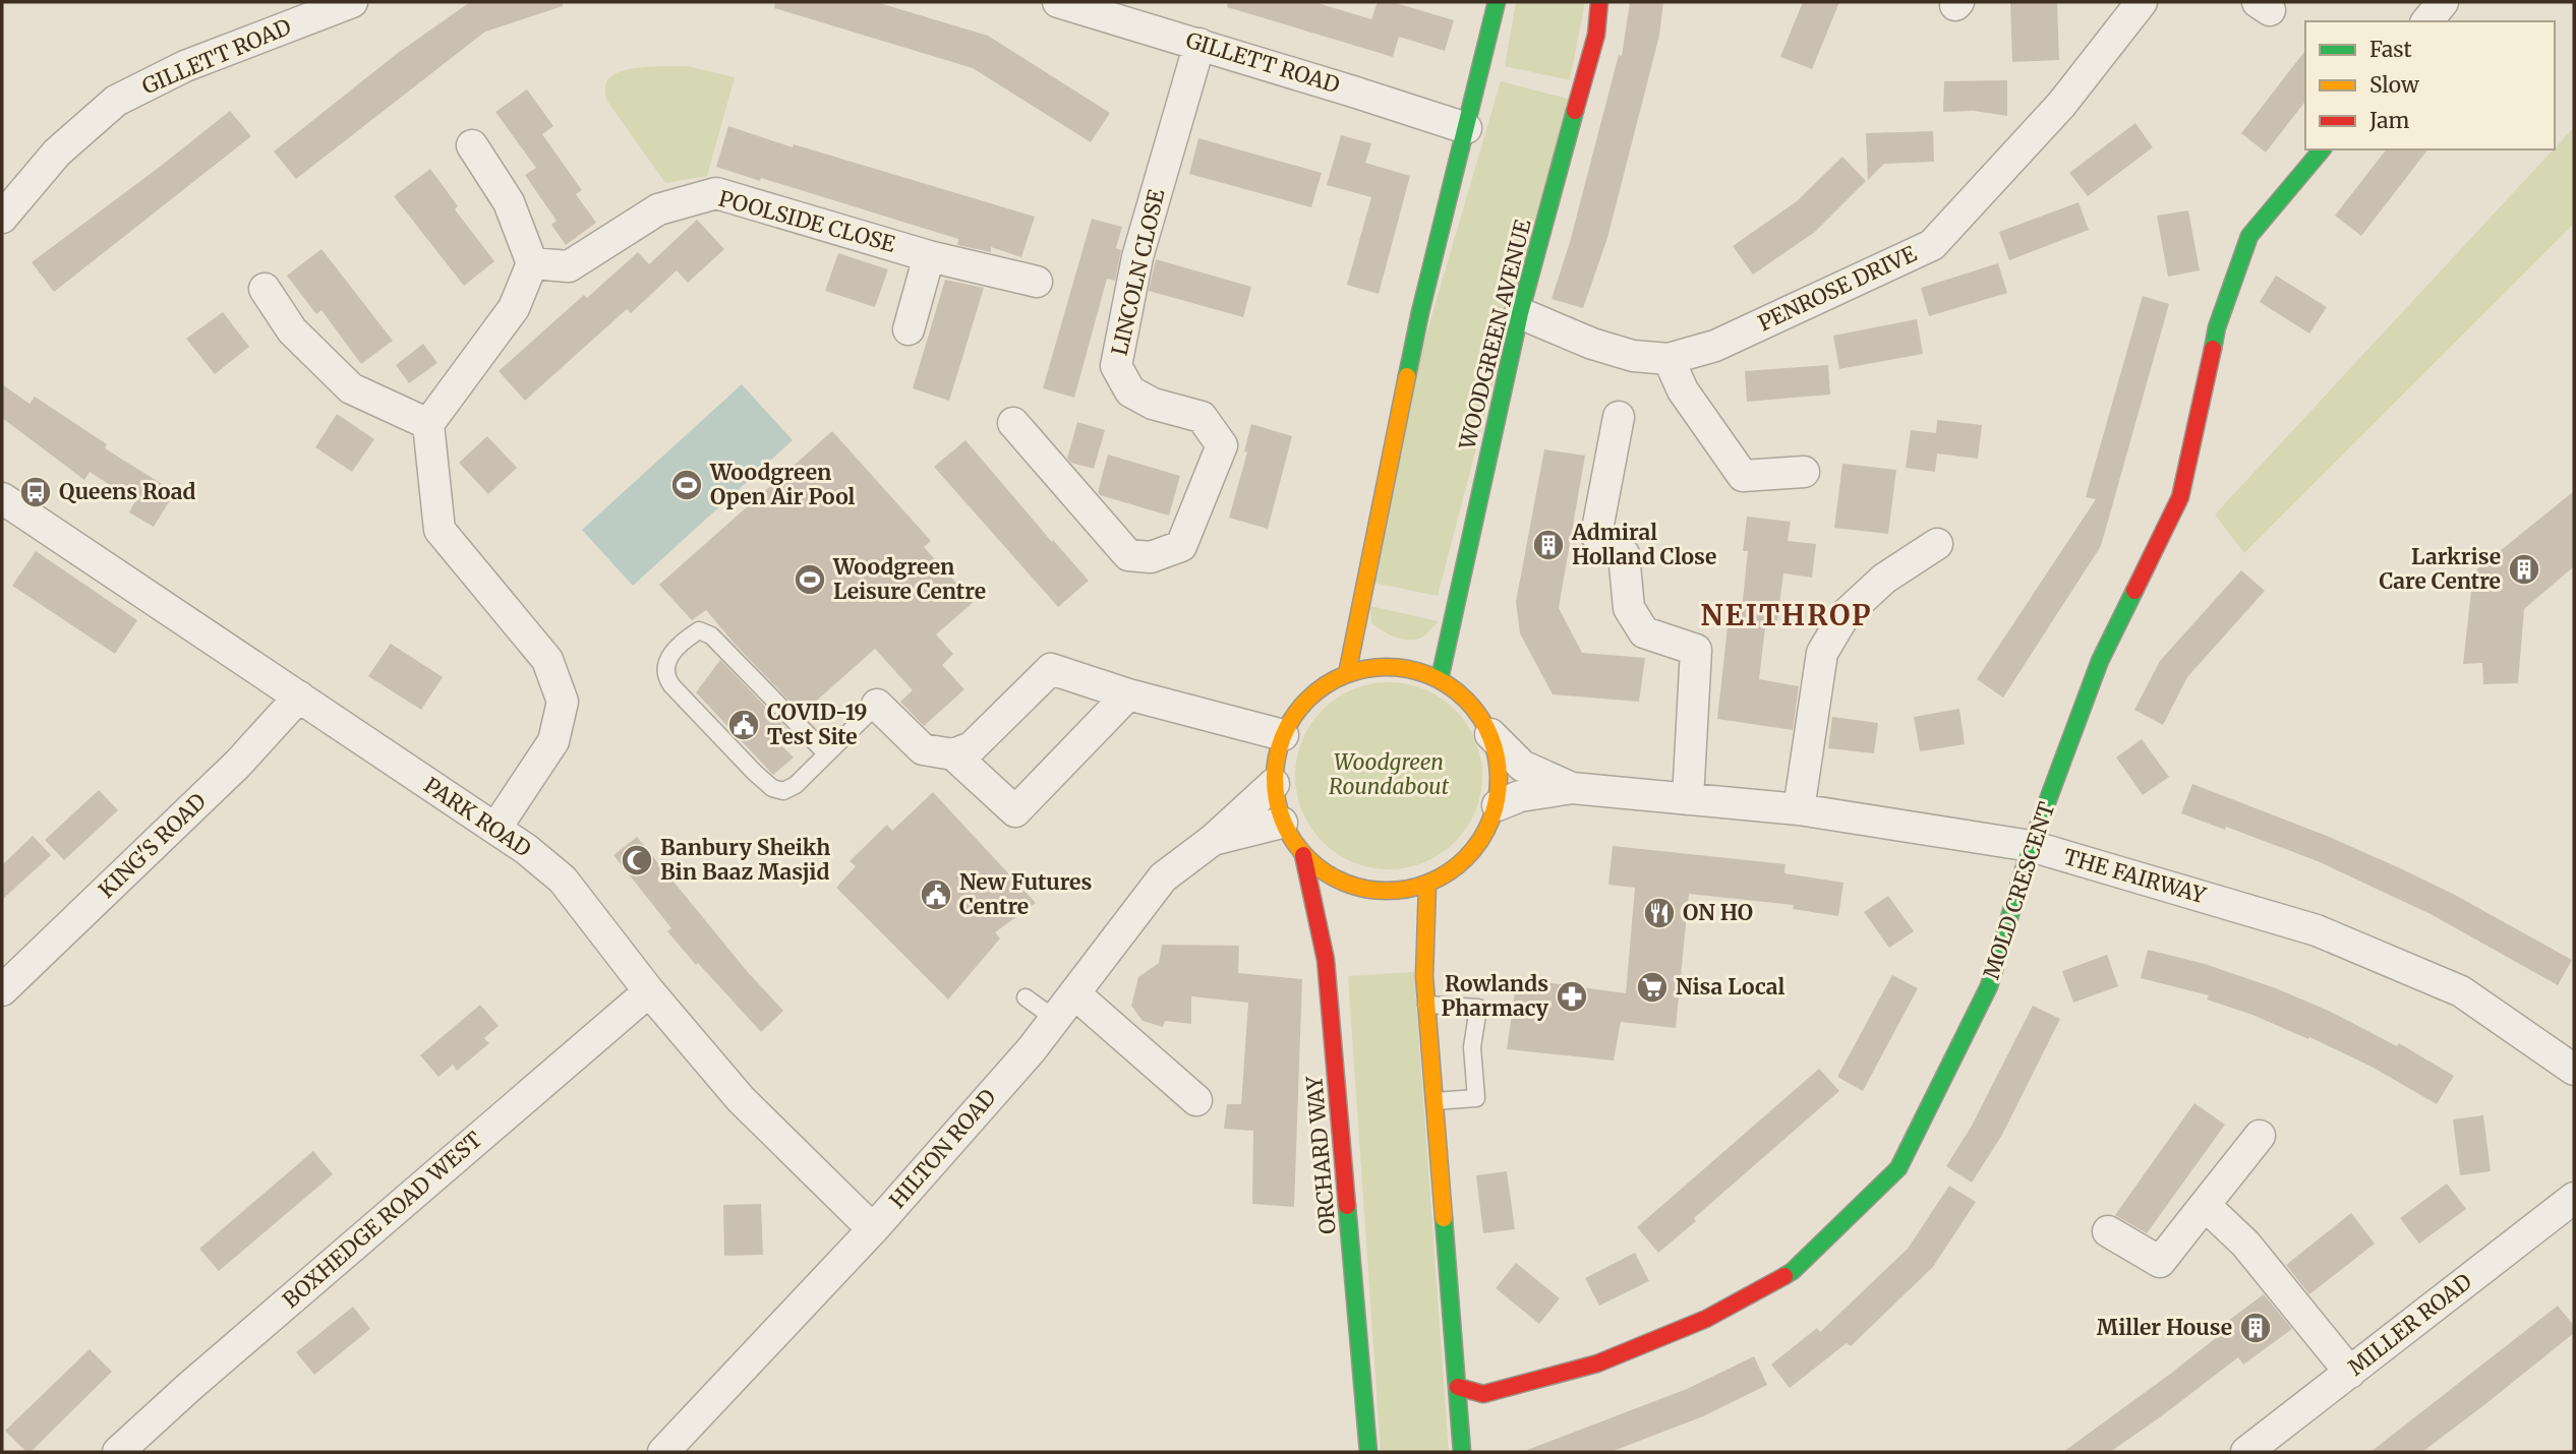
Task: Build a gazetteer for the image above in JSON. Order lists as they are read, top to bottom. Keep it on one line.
{"streets":{"street":["GILLETT ROAD","POOLSIDE CLOSE","LINCOLN CLOSE","PENROSE DRIVE","WOODGREEN AVENUE","PARK ROAD","KING'S ROAD","THE FAIRWAY","MOLD CRESCENT","HILTON ROAD","ORCHARD WAY","BOXHEDGE ROAD WEST","MILLER ROAD"]},"crossings":[["GILLETT ROAD","LINCOLN CLOSE"],["PENROSE DRIVE","WOODGREEN AVENUE"],["WOODGREEN AVENUE","THE FAIRWAY"],["WOODGREEN AVENUE","HILTON ROAD"],["WOODGREEN AVENUE","ORCHARD WAY"],["PARK ROAD","KING'S ROAD"],["PARK ROAD","HILTON ROAD"],["PARK ROAD","BOXHEDGE ROAD WEST"],["THE FAIRWAY","MOLD CRESCENT"],["THE FAIRWAY","HILTON ROAD"],["THE FAIRWAY","ORCHARD WAY"],["HILTON ROAD","ORCHARD WAY"]],"districts":["NEITHROP"],"parks":["Woodgreen Roundabout"],"places":{"sports":["Woodgreen Open Air Pool","Woodgreen Leisure Centre"],"bus stop":["Queens Road"],"building":["Admiral Holland Close","Larkrise Care Centre","Miller House"],"public building":["COVID-19 Test Site","New Futures Centre"],"mosque":["Banbury Sheikh Bin Baaz Masjid"],"restaurant":["ON HO"],"supermarket":["Nisa Local"],"pharmacy":["Rowlands Pharmacy"]},"legend":["Fast","Slow","Jam"]}
